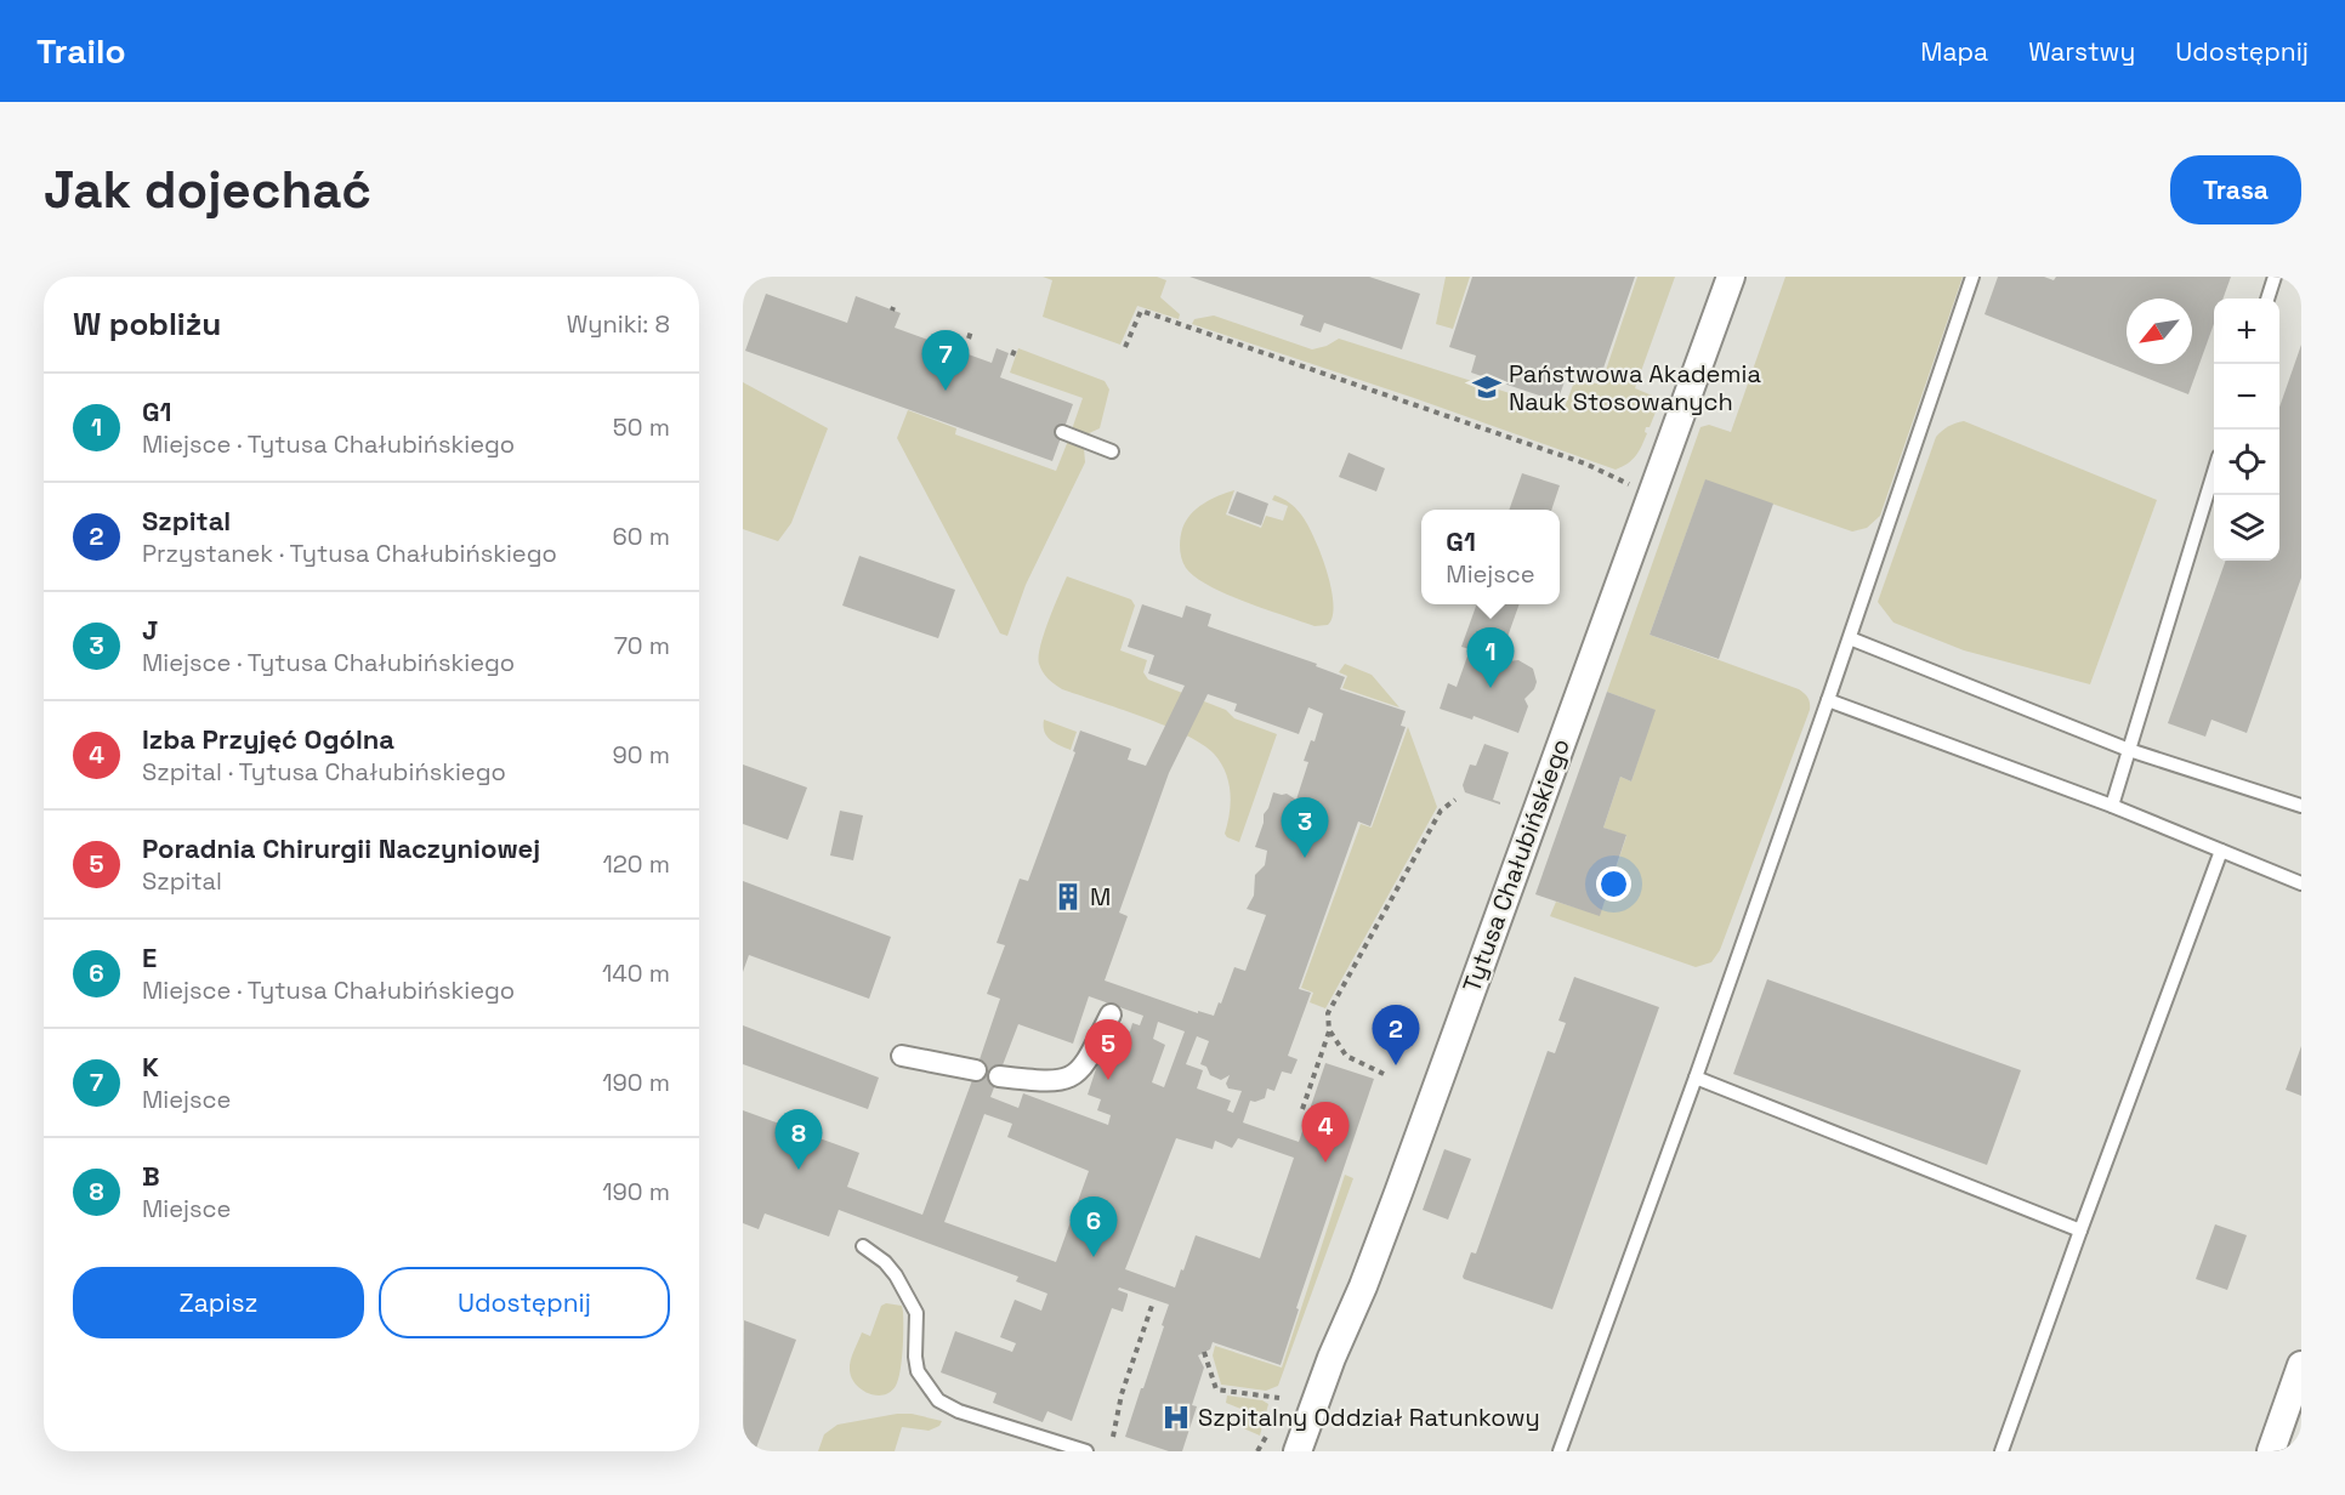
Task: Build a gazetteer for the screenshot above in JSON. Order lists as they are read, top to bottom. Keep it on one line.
{"streets":{"street":["Tytusa Chałubińskiego"]},"places":{"school or university":["Państwowa Akademia Nauk Stosowanych"],"building":["M"],"hospital":["Szpitalny Oddział Ratunkowy"]},"north":"bottom left","page":{"header":"Trailo","nav":["Mapa","Warstwy","Udostępnij"],"buttons":["Trasa",["Zapisz","Udostępnij"]],"title":"Jak dojechać","heading":["W pobliżu","Wyniki: 8"],"map_buttons":["+","−"],"pins":["7","1","3","2","5","4","8","6"],"list":[{"mark":"1","name":"G1","note":"Miejsce · Tytusa Chałubińskiego","value":"50 m"},{"mark":"2","name":"Szpital","note":"Przystanek · Tytusa Chałubińskiego","value":"60 m"},{"mark":"3","name":"J","note":"Miejsce · Tytusa Chałubińskiego","value":"70 m"},{"mark":"4","name":"Izba Przyjęć Ogólna","note":"Szpital · Tytusa Chałubińskiego","value":"90 m"},{"mark":"5","name":"Poradnia Chirurgii Naczyniowej","note":"Szpital","value":"120 m"},{"mark":"6","name":"E","note":"Miejsce · Tytusa Chałubińskiego","value":"140 m"},{"mark":"7","name":"K","note":"Miejsce","value":"190 m"},{"mark":"8","name":"B","note":"Miejsce","value":"190 m"}],"popup":["G1","Miejsce"]}}
